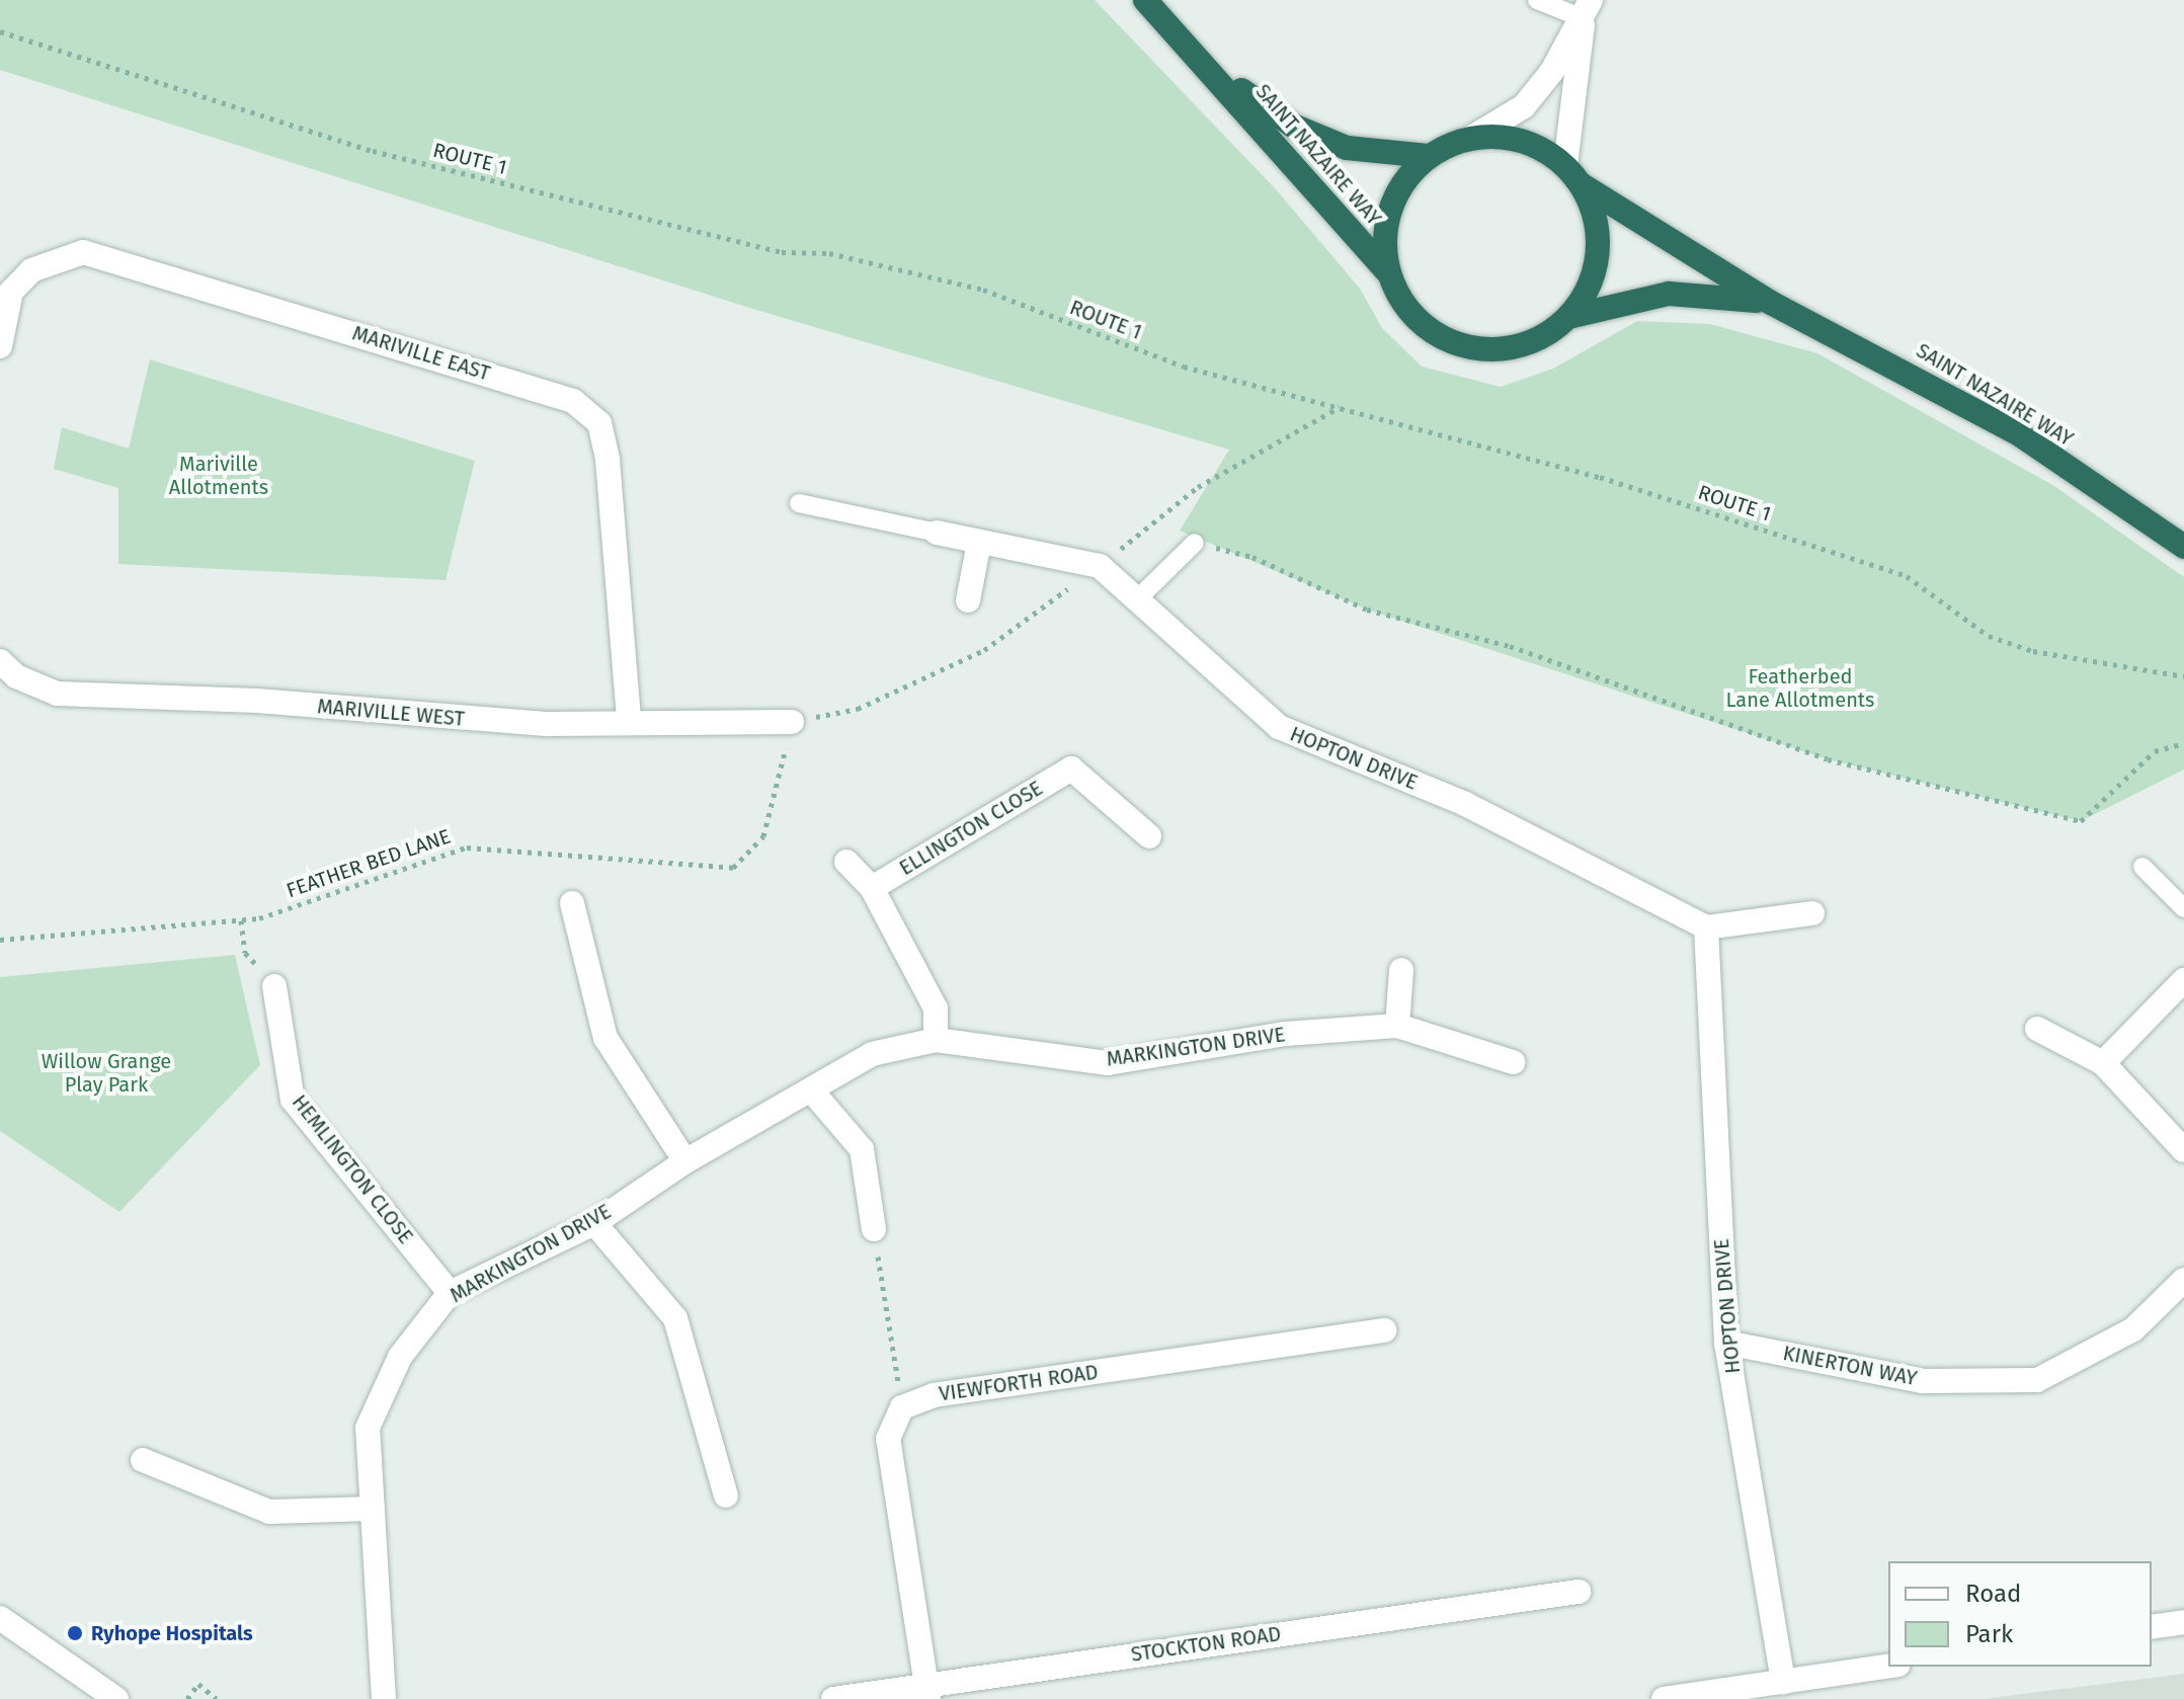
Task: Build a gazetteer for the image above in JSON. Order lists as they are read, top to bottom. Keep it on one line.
{"streets":{"highway":["SAINT NAZAIRE WAY"],"street":["MARIVILLE EAST","MARIVILLE WEST","HOPTON DRIVE","ELLINGTON CLOSE","MARKINGTON DRIVE","HEMLINGTON CLOSE","KINERTON WAY","VIEWFORTH ROAD","STOCKTON ROAD"],"path":["ROUTE 1","FEATHER BED LANE"]},"crossings":[["MARIVILLE EAST","MARIVILLE WEST"],["MARIVILLE WEST","FEATHER BED LANE"],["HOPTON DRIVE","KINERTON WAY"],["MARKINGTON DRIVE","HEMLINGTON CLOSE"]],"parks":["Mariville Allotments","Featherbed Lane Allotments","Willow Grange Play Park"],"places":["Ryhope Hospitals"],"legend":["Road","Park"]}
